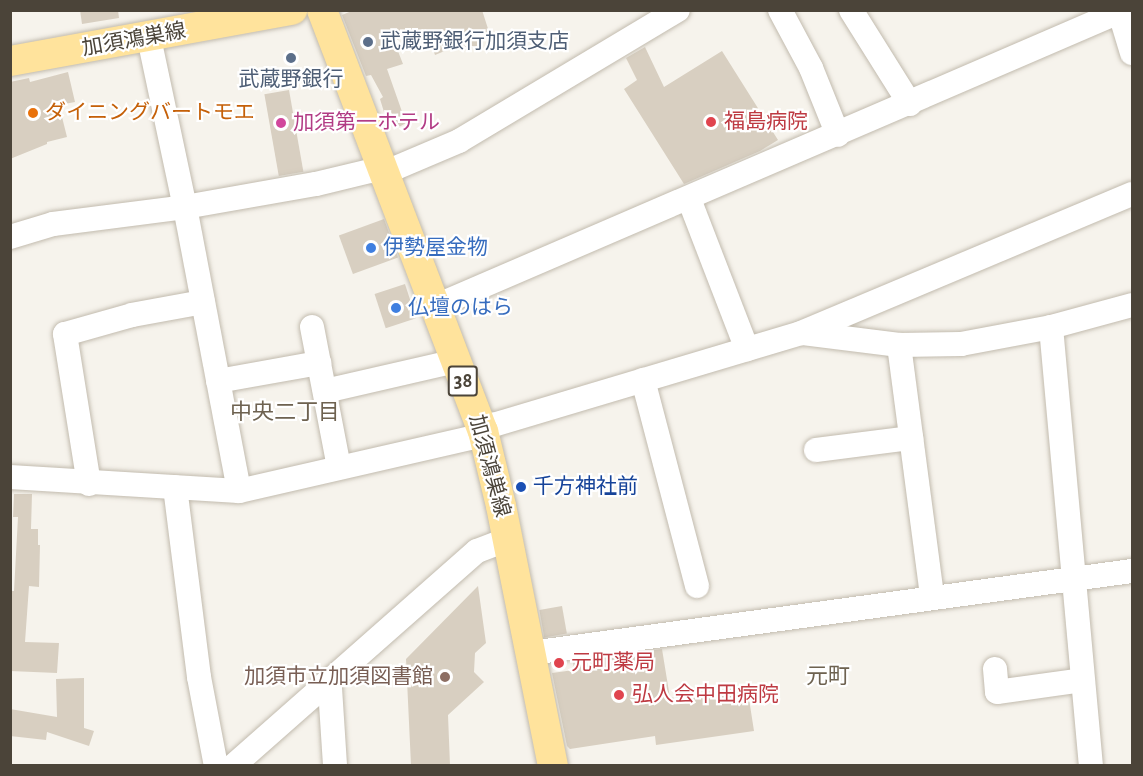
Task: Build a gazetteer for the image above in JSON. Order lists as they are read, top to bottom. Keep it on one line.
{"streets":{"main road":["加須鴻巣線","38"]},"districts":["中央二丁目","元町"],"places":["武蔵野銀行加須支店","武蔵野銀行","ダイニングバートモエ","福島病院","加須第一ホテル","伊勢屋金物","仏壇のはら","千方神社前","元町薬局","加須市立加須図書館","弘人会中田病院"]}
